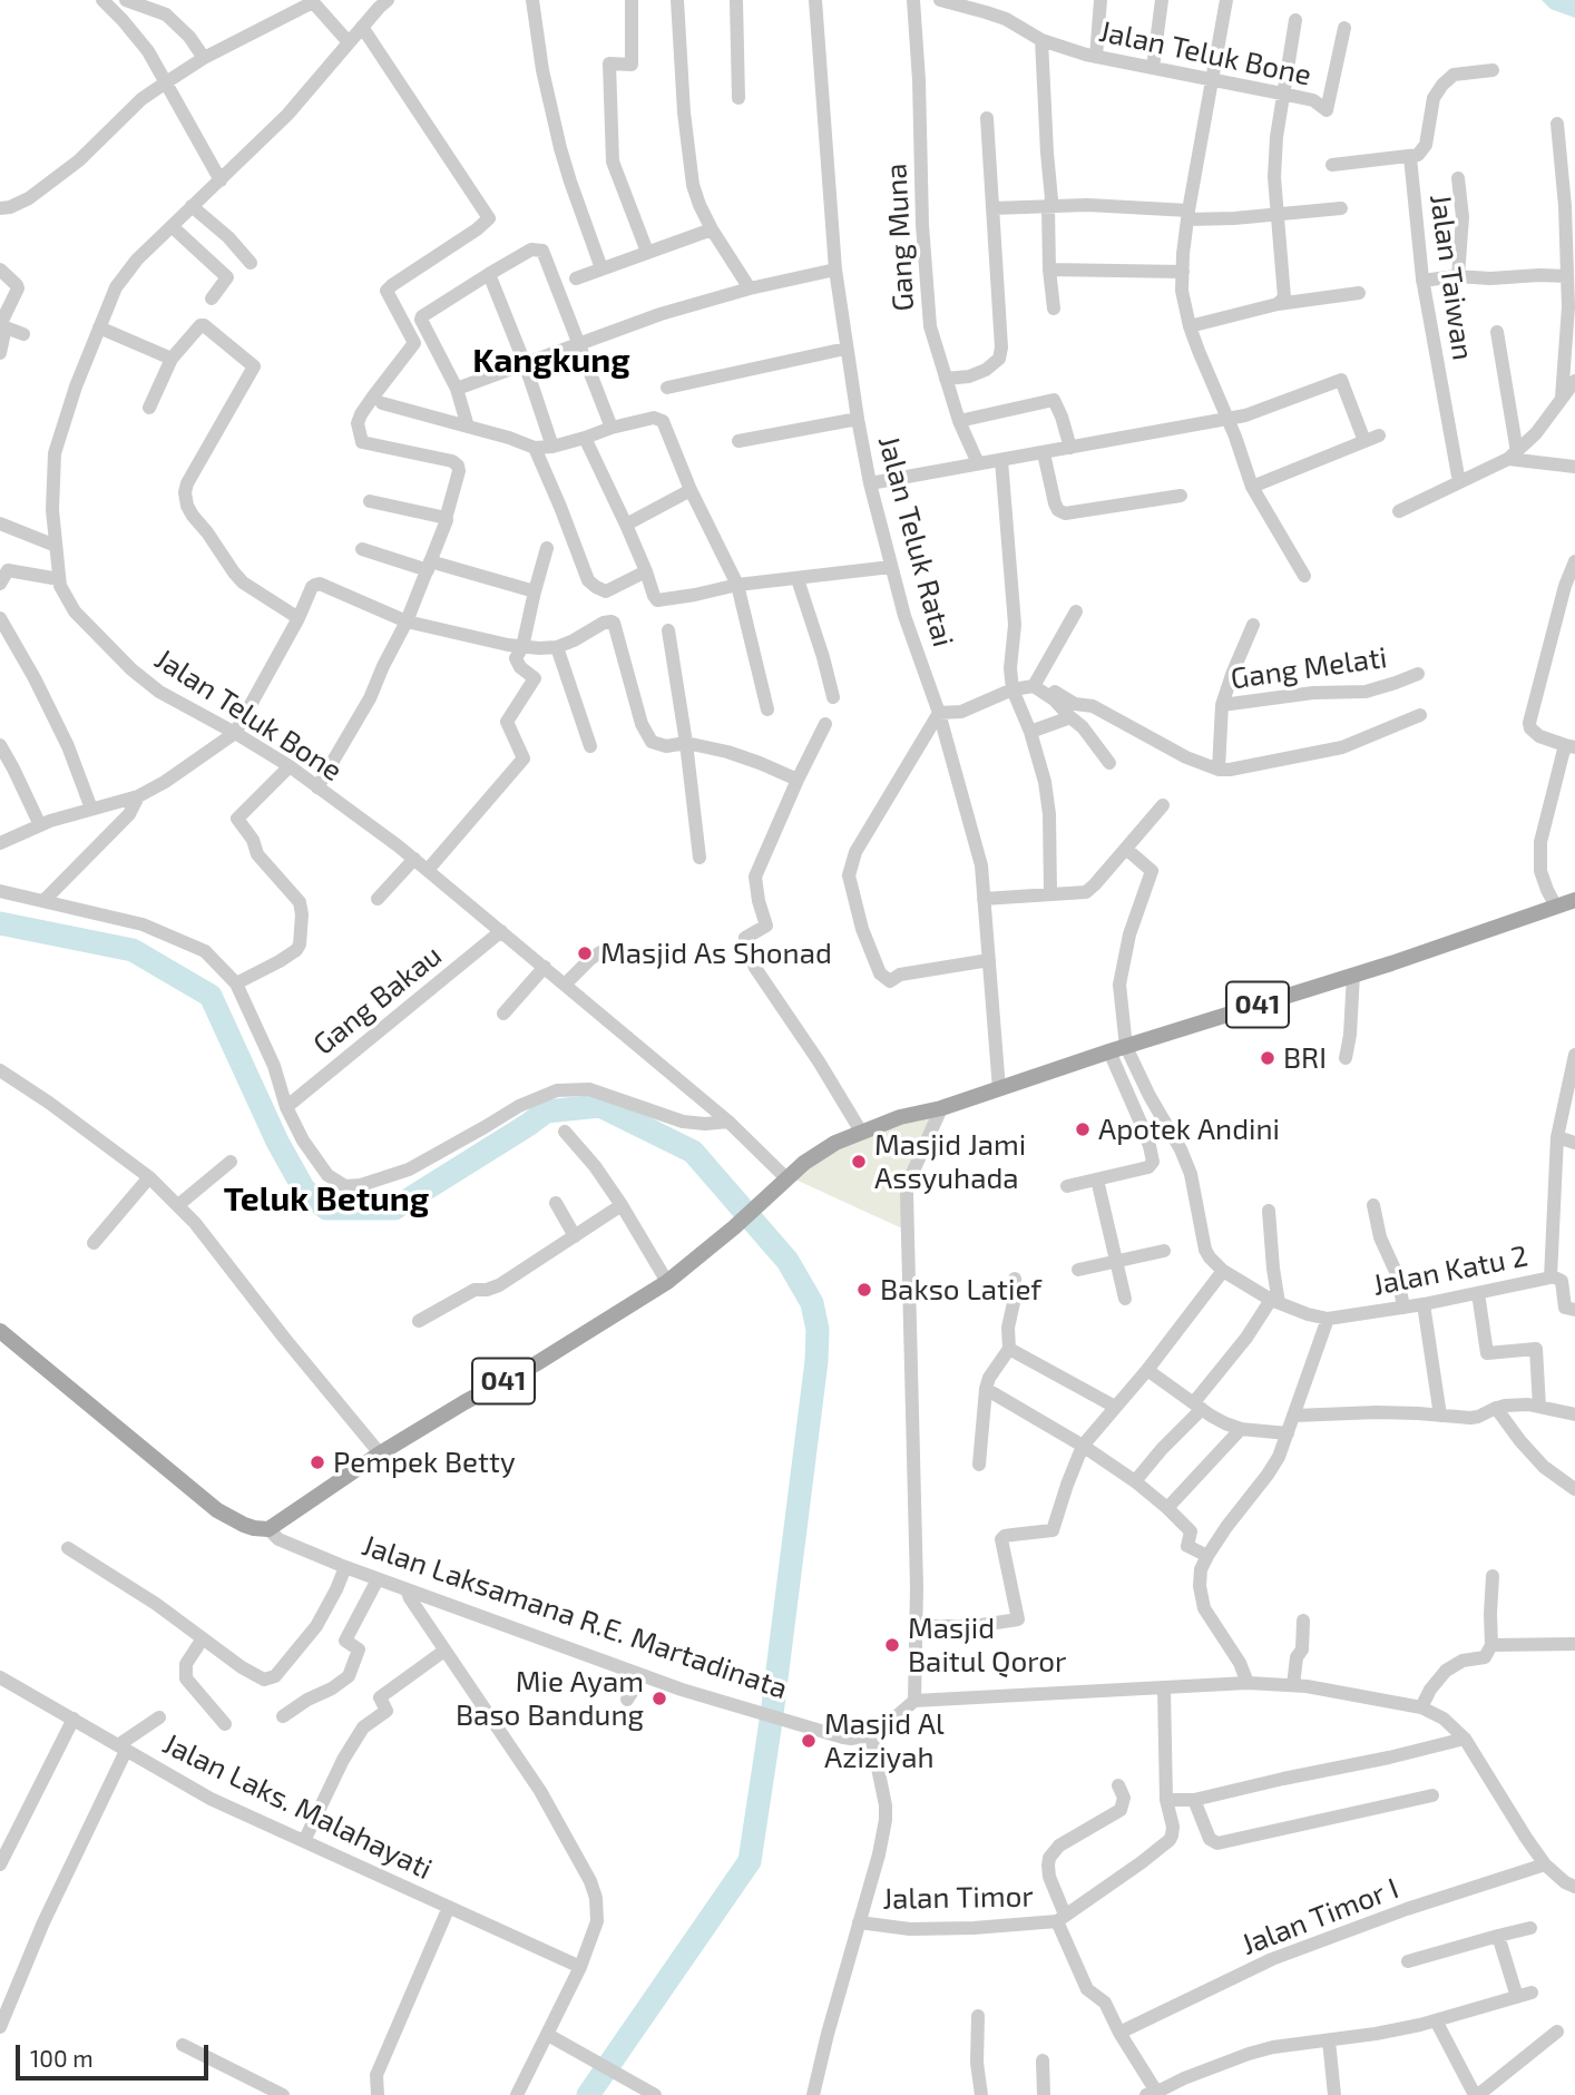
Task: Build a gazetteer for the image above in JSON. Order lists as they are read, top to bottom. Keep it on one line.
{"streets":{"main road":["041","Jalan Laksamana R.E. Martadinata"],"street":["Jalan Teluk Bone","Gang Muna","Jalan Taiwan","Jalan Teluk Ratai","Gang Melati","Gang Bakau","Jalan Katu 2","Jalan Laks. Malahayati","Jalan Timor","Jalan Timor I"]},"crossings":[["Jalan Teluk Bone","Gang Bakau"],["Jalan Teluk Bone","041"],["Jalan Teluk Ratai","041"],["041","Jalan Katu 2"],["041","Jalan Laksamana R.E. Martadinata"]],"districts":["Kangkung","Teluk Betung"],"places":["Masjid As Shonad","BRI","Apotek Andini","Masjid Jami Assyuhada","Bakso Latief","Pempek Betty","Masjid Baitul Qoror","Mie Ayam Baso Bandung","Masjid Al Aziziyah"],"scale_bar":"100 m"}
